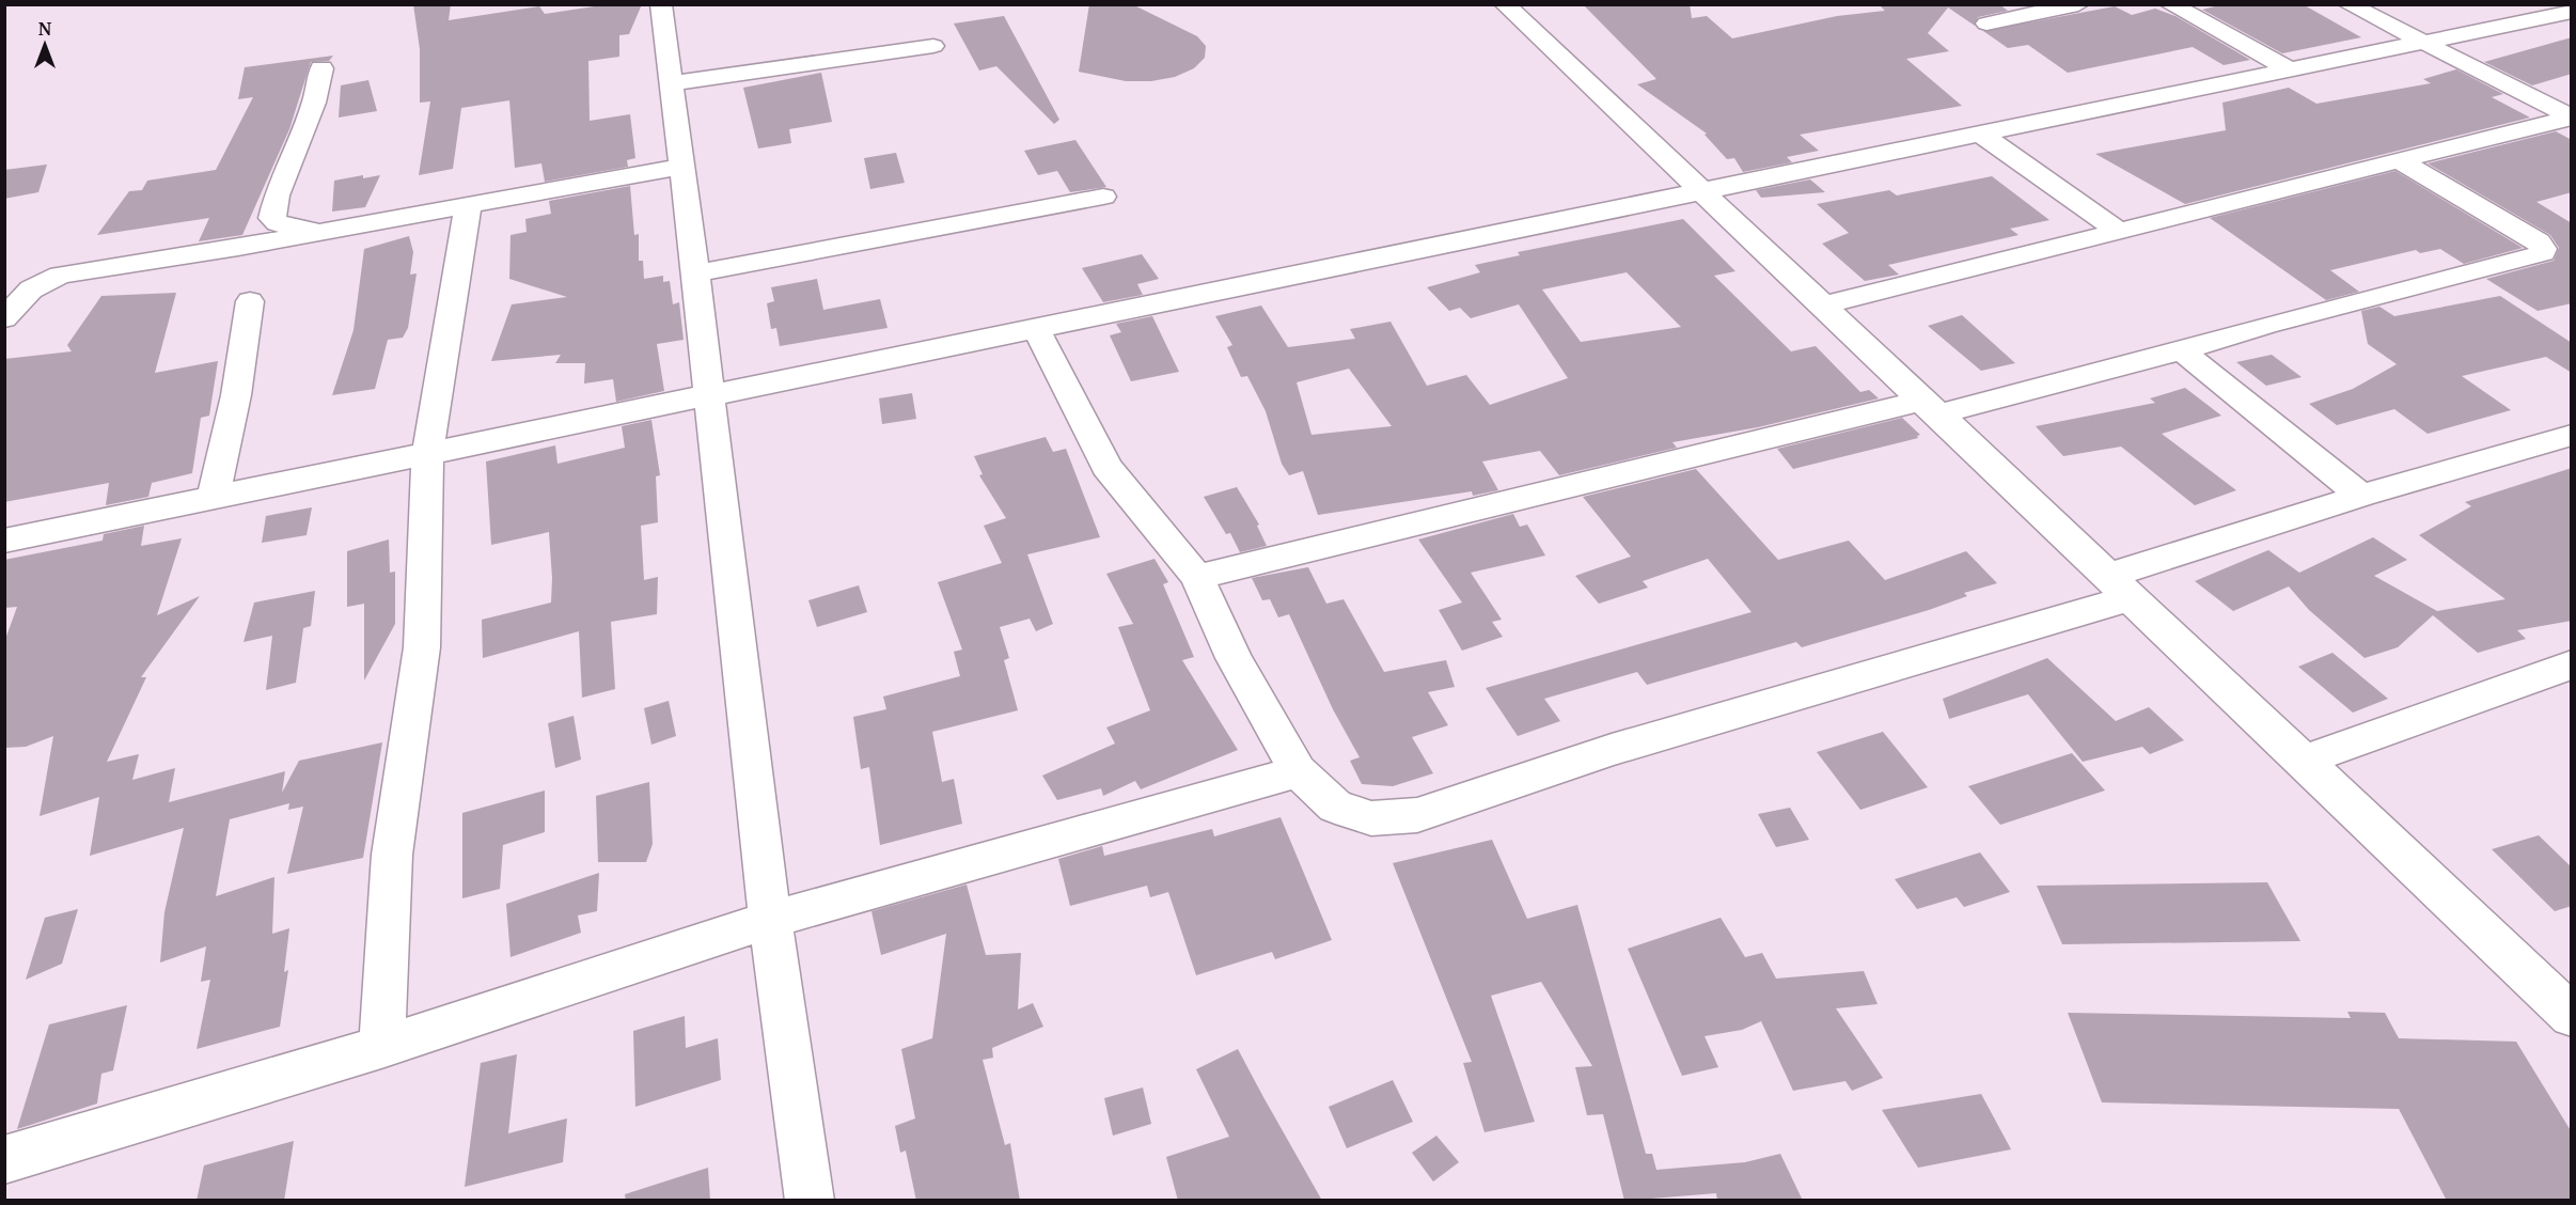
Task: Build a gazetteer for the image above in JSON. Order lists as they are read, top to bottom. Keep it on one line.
{"north":"top"}
